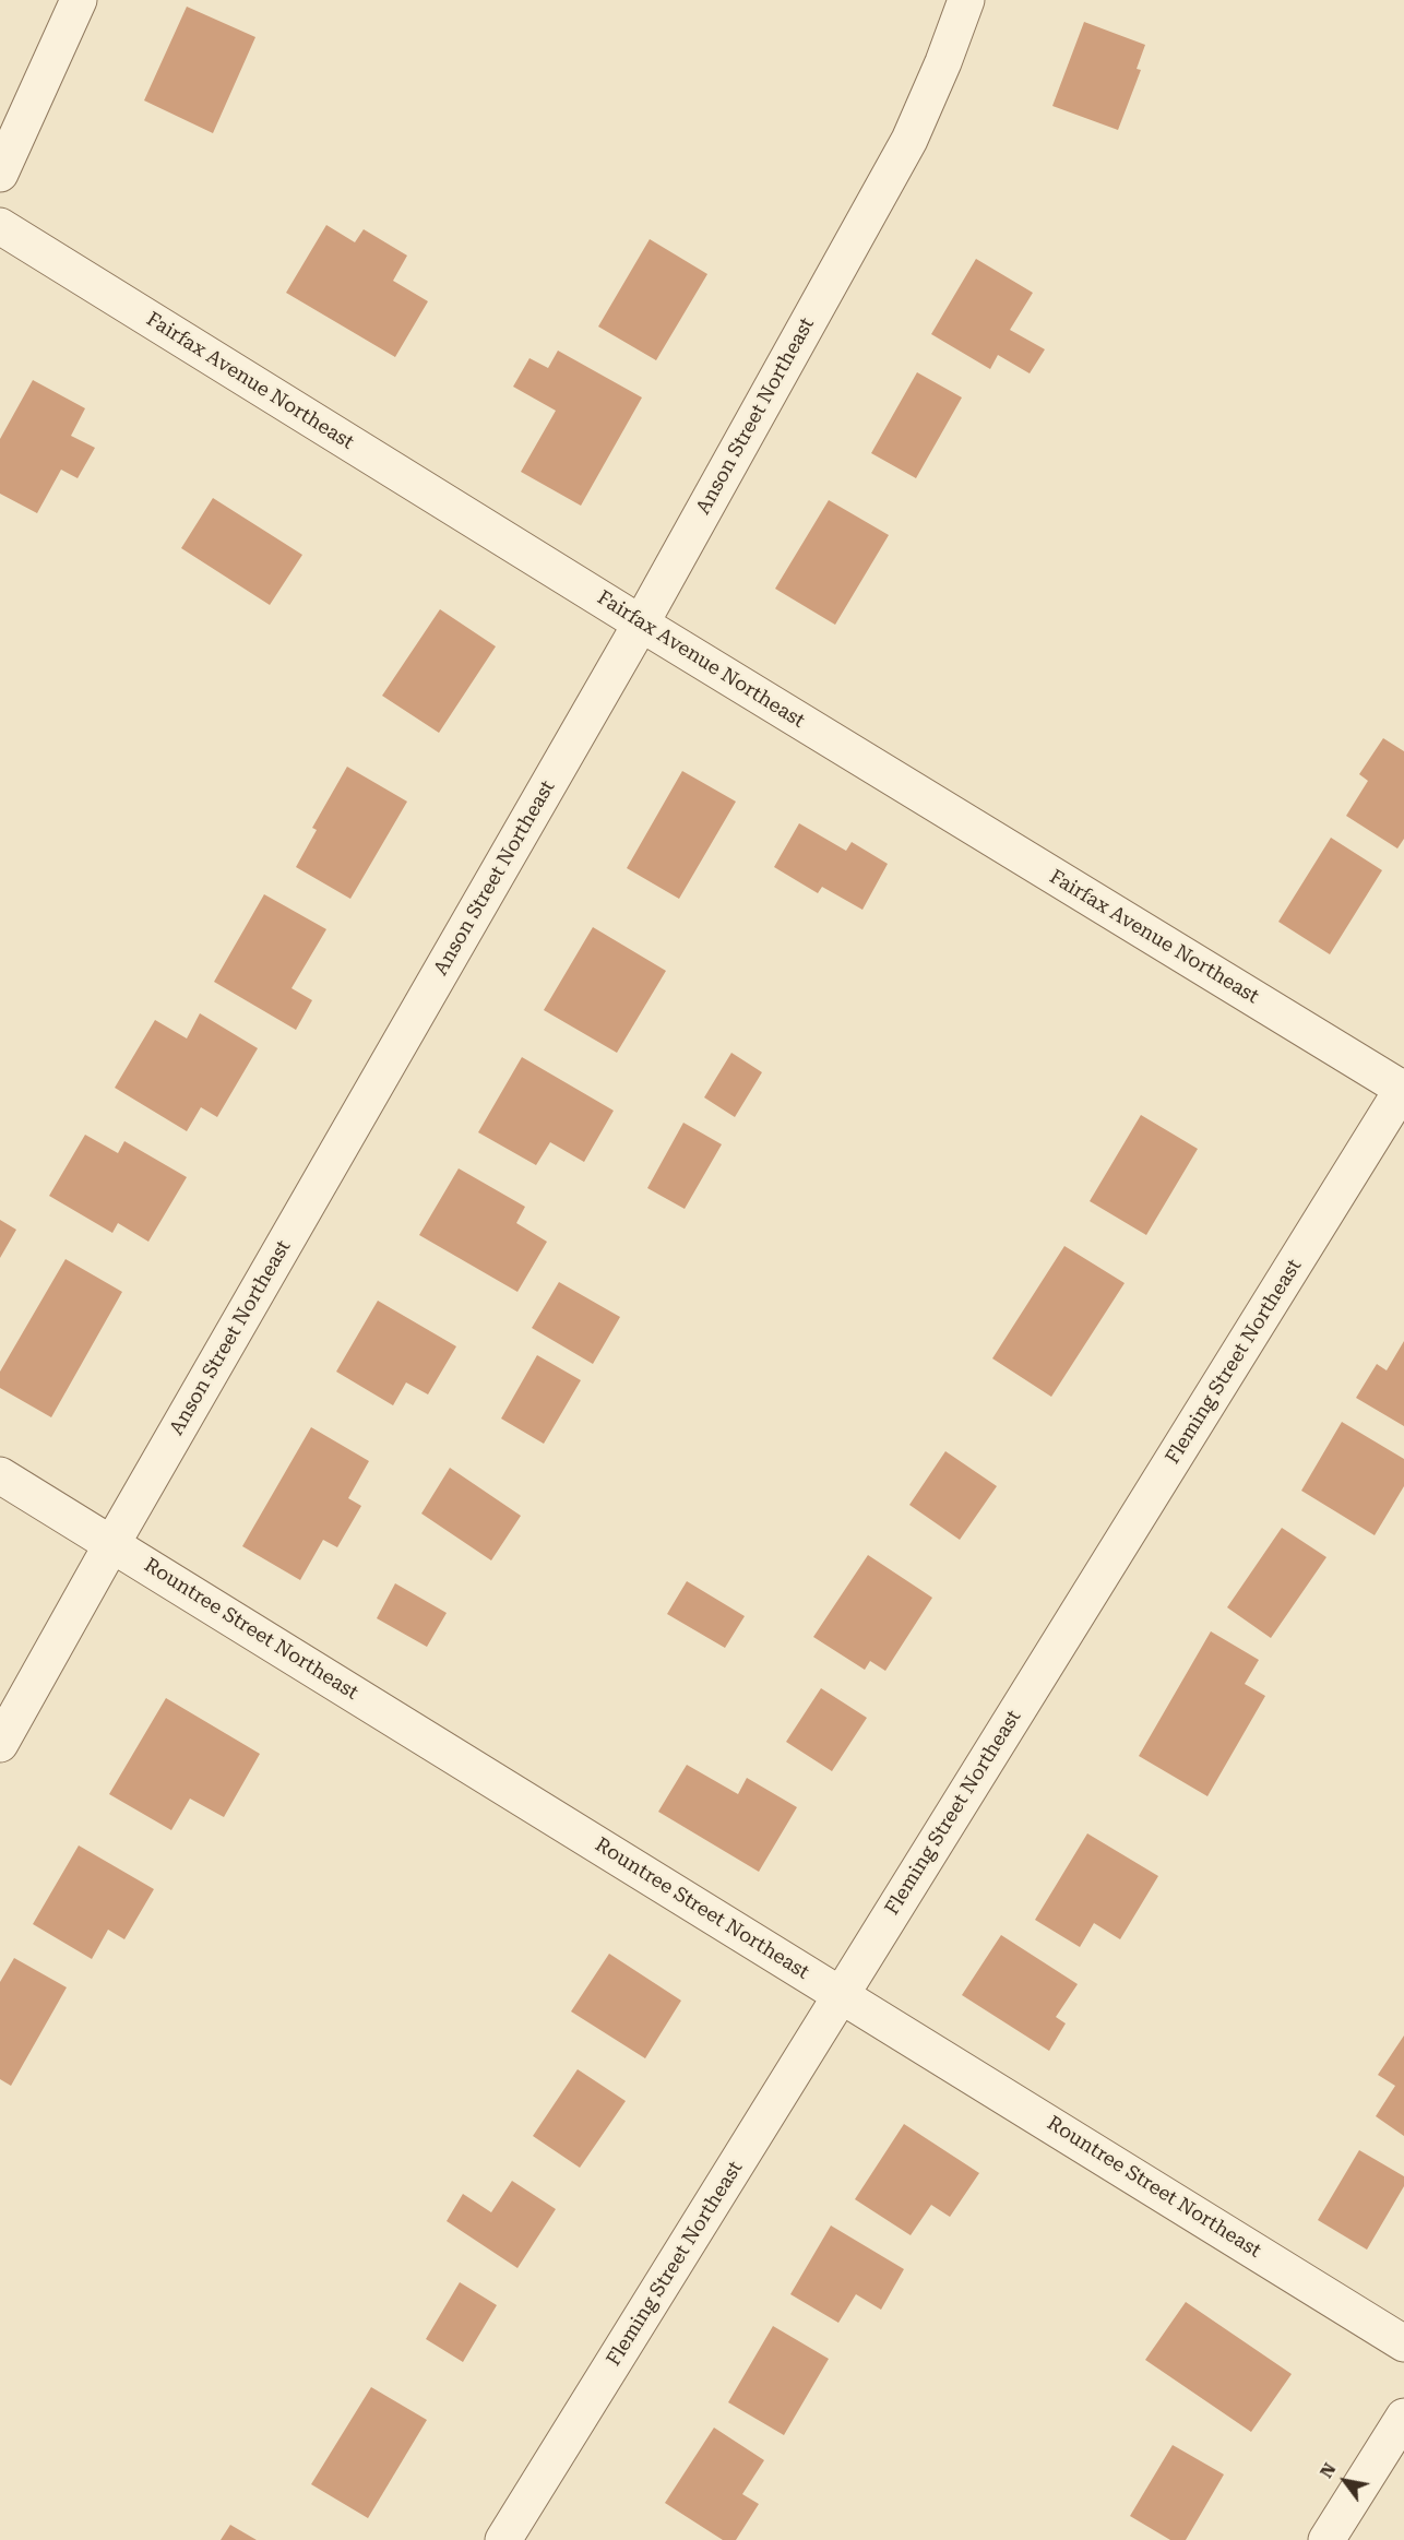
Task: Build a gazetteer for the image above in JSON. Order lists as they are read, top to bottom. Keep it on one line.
{"streets":{"street":["Fairfax Avenue Northeast","Anson Street Northeast","Fleming Street Northeast","Rountree Street Northeast"]},"crossings":[["Fairfax Avenue Northeast","Anson Street Northeast"],["Fairfax Avenue Northeast","Fleming Street Northeast"],["Anson Street Northeast","Rountree Street Northeast"],["Fleming Street Northeast","Rountree Street Northeast"]],"north":"top left"}
